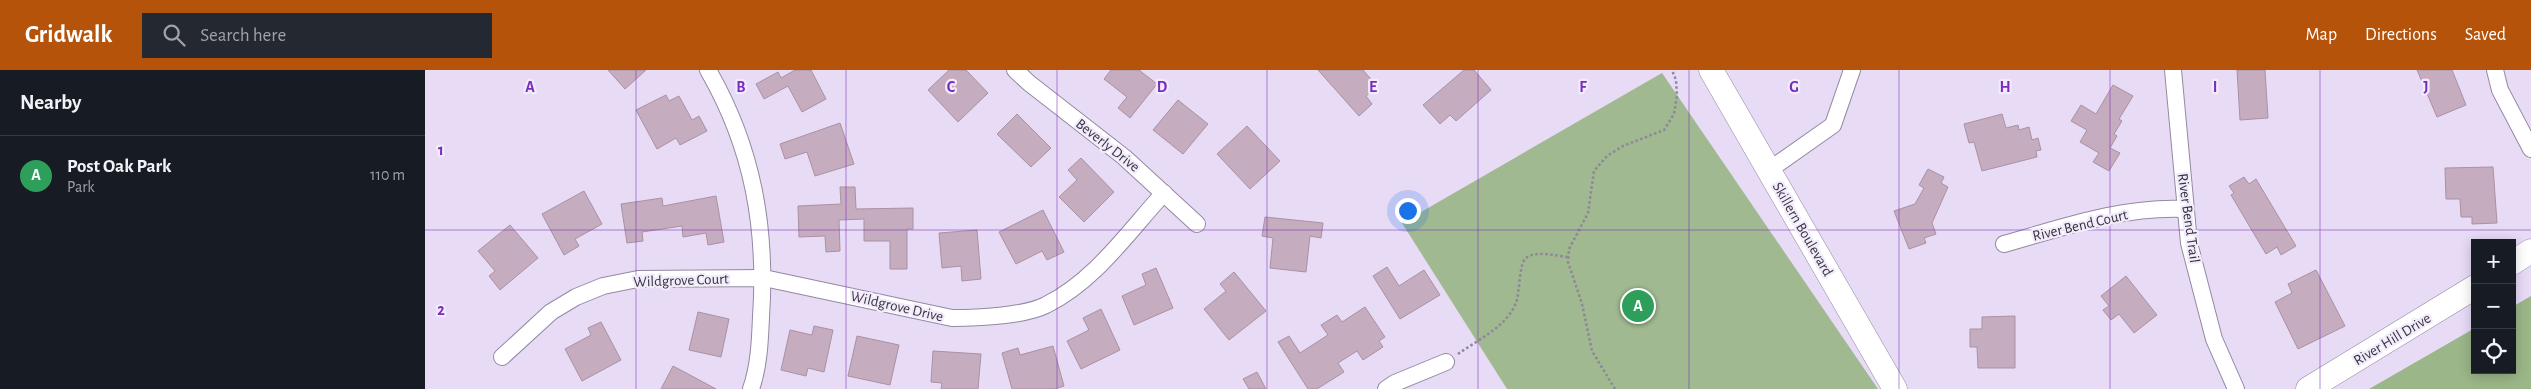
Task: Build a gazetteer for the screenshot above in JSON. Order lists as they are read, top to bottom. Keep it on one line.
{"streets":{"street":["Beverly Drive","River Bend Trail","River Bend Court","Skillern Boulevard","Wildgrove Court","Wildgrove Drive","River Hill Drive"]},"crossings":[["Beverly Drive","Wildgrove Drive"],["River Bend Trail","River Bend Court"],["Wildgrove Court","Wildgrove Drive"]],"page":{"header":"Gridwalk","search":"Search here","nav":["Map","Directions","Saved"],"heading":"Nearby","list":[{"mark":"A","name":"Post Oak Park","note":"Park","value":"110 m"}],"map_buttons":["+","−"],"pins":"A"},"grid":{"columns":["A","B","C","D","E","F","G","H","I","J"],"rows":["1","2"]}}
